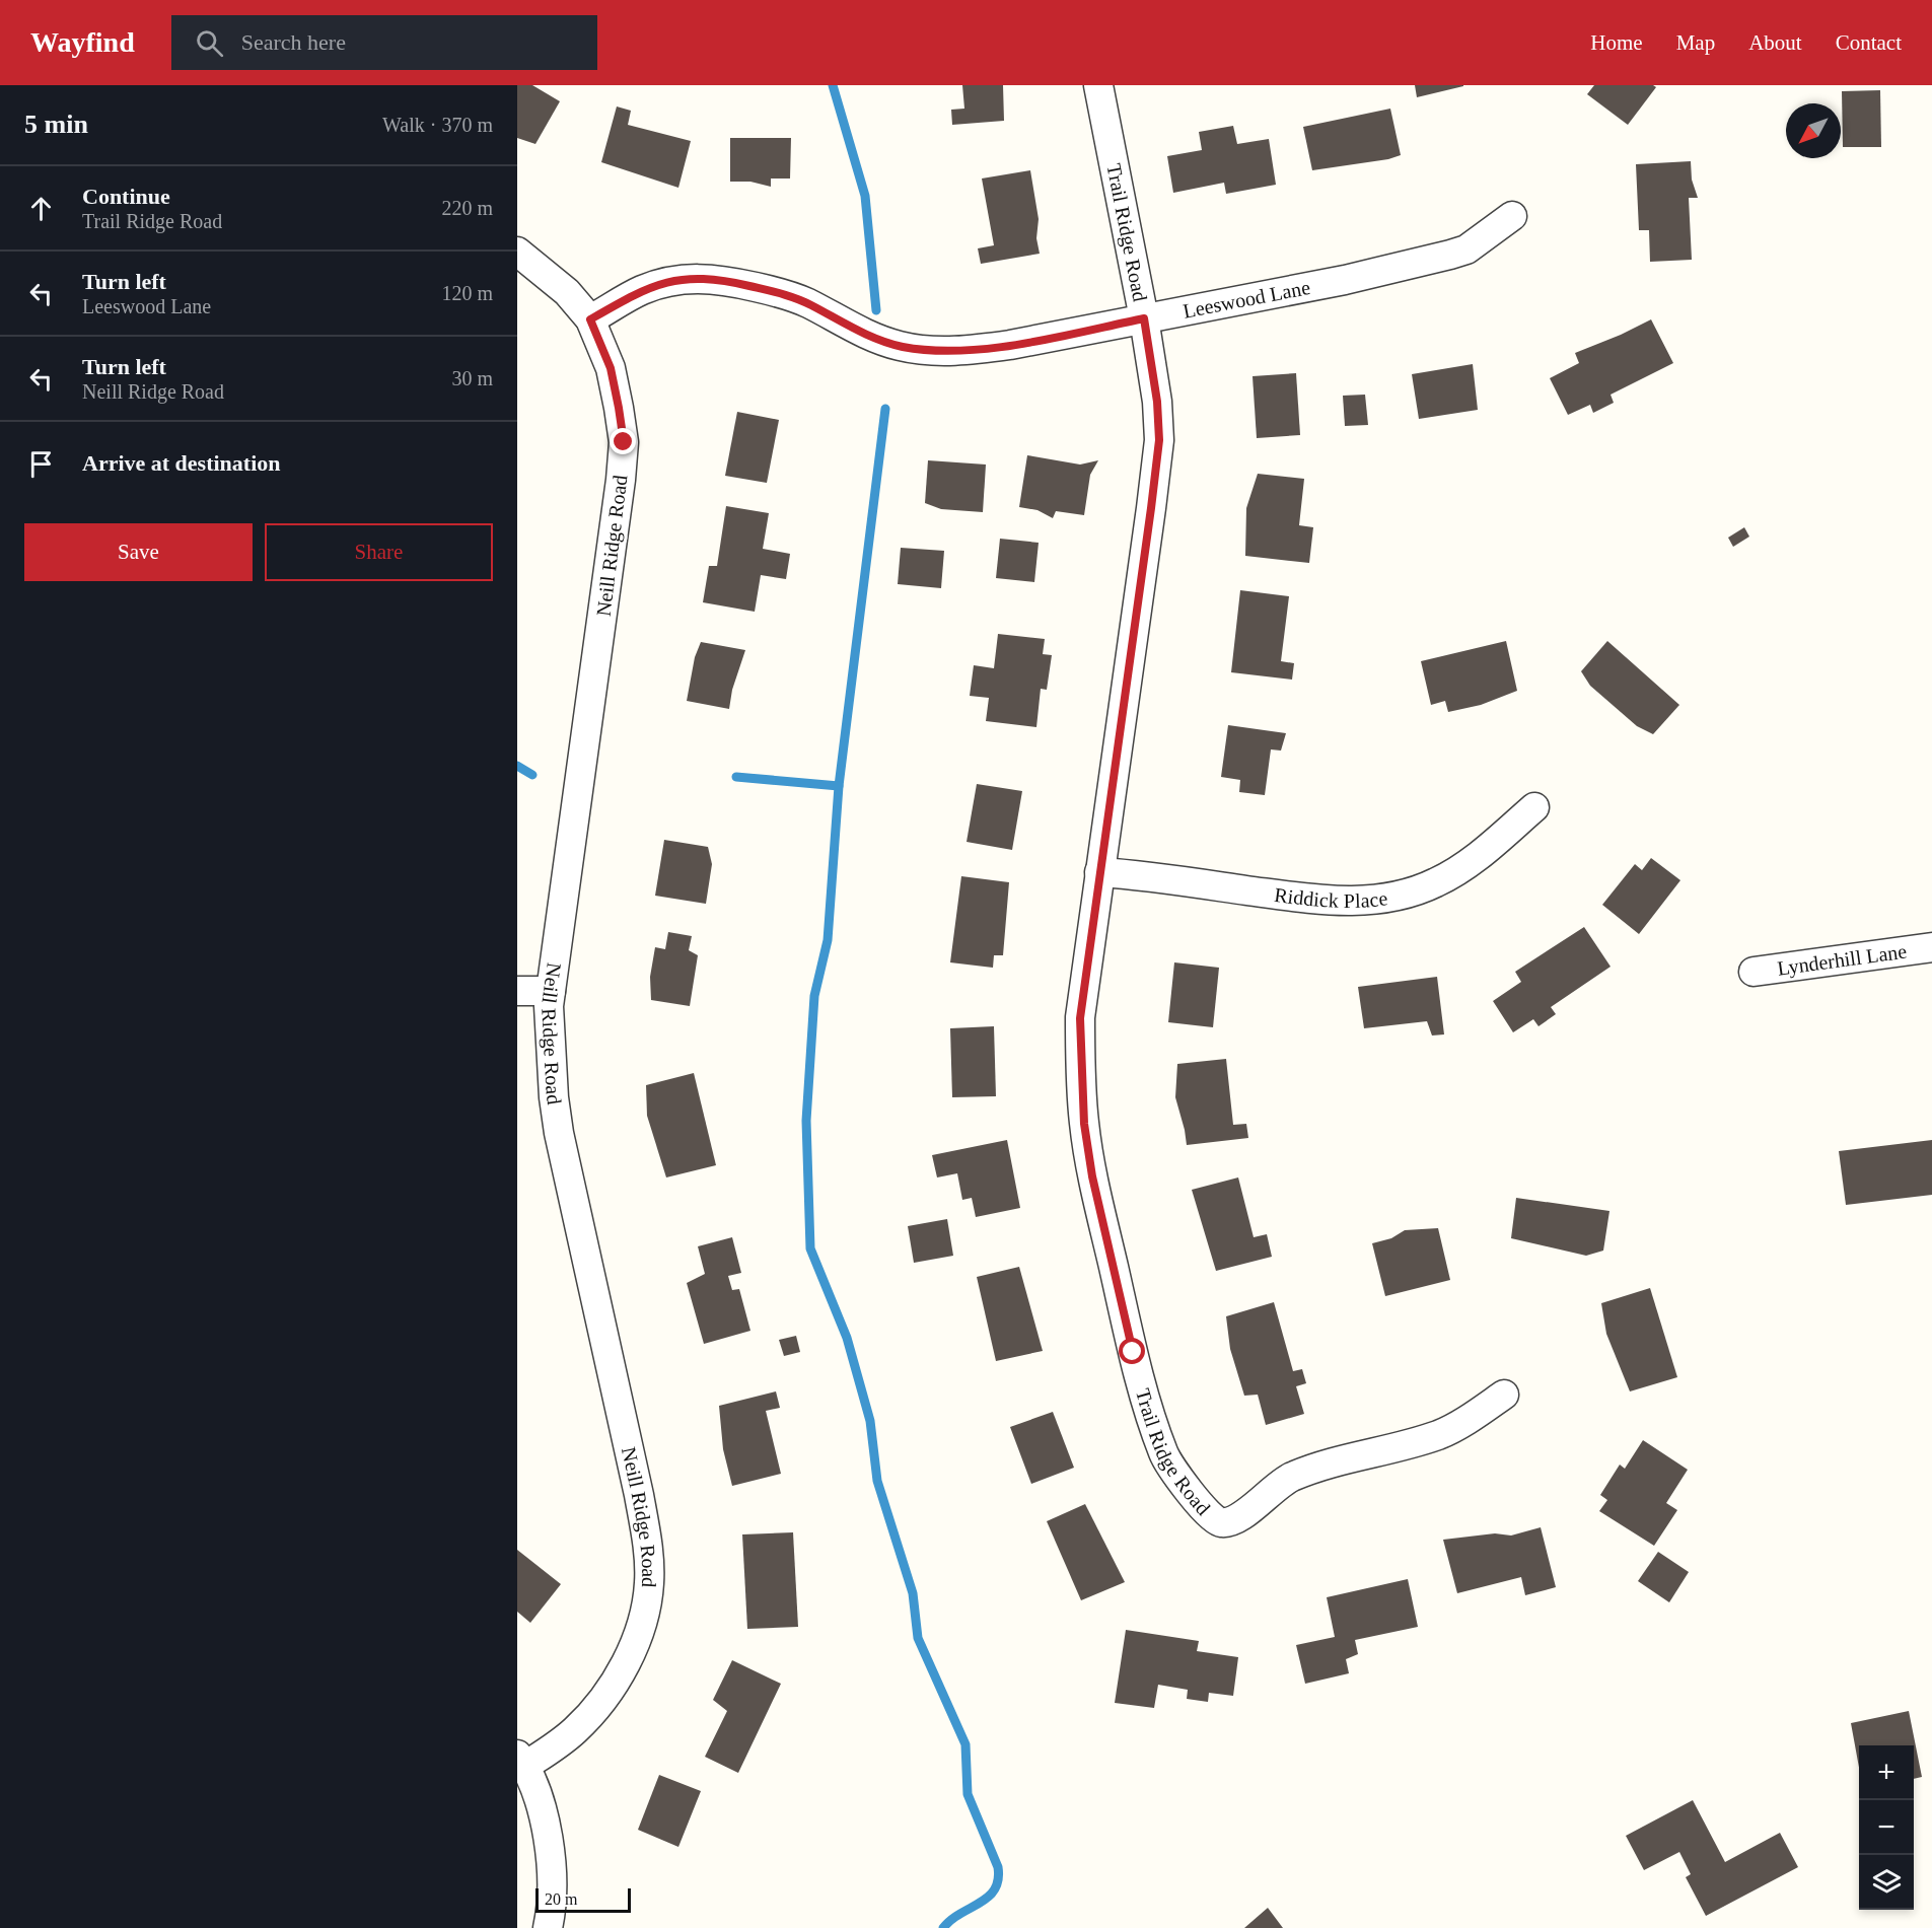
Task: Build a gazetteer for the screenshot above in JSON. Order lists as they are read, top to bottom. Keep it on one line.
{"streets":{"street":["Trail Ridge Road","Leeswood Lane","Neill Ridge Road","Riddick Place","Lynderhill Lane"]},"crossings":[["Trail Ridge Road","Leeswood Lane"],["Trail Ridge Road","Riddick Place"],["Leeswood Lane","Neill Ridge Road"]],"scale_bar":"20 m","north":"bottom left","page":{"header":"Wayfind","search":"Search here","nav":["Home","Map","About","Contact"],"heading":["5 min","Walk · 370 m"],"list":[["Continue","Trail Ridge Road","220 m"],["Turn left","Leeswood Lane","120 m"],["Turn left","Neill Ridge Road","30 m"],"Arrive at destination"],"buttons":["Save","Share"],"map_buttons":["+","−"],"scale":"20 m"}}
